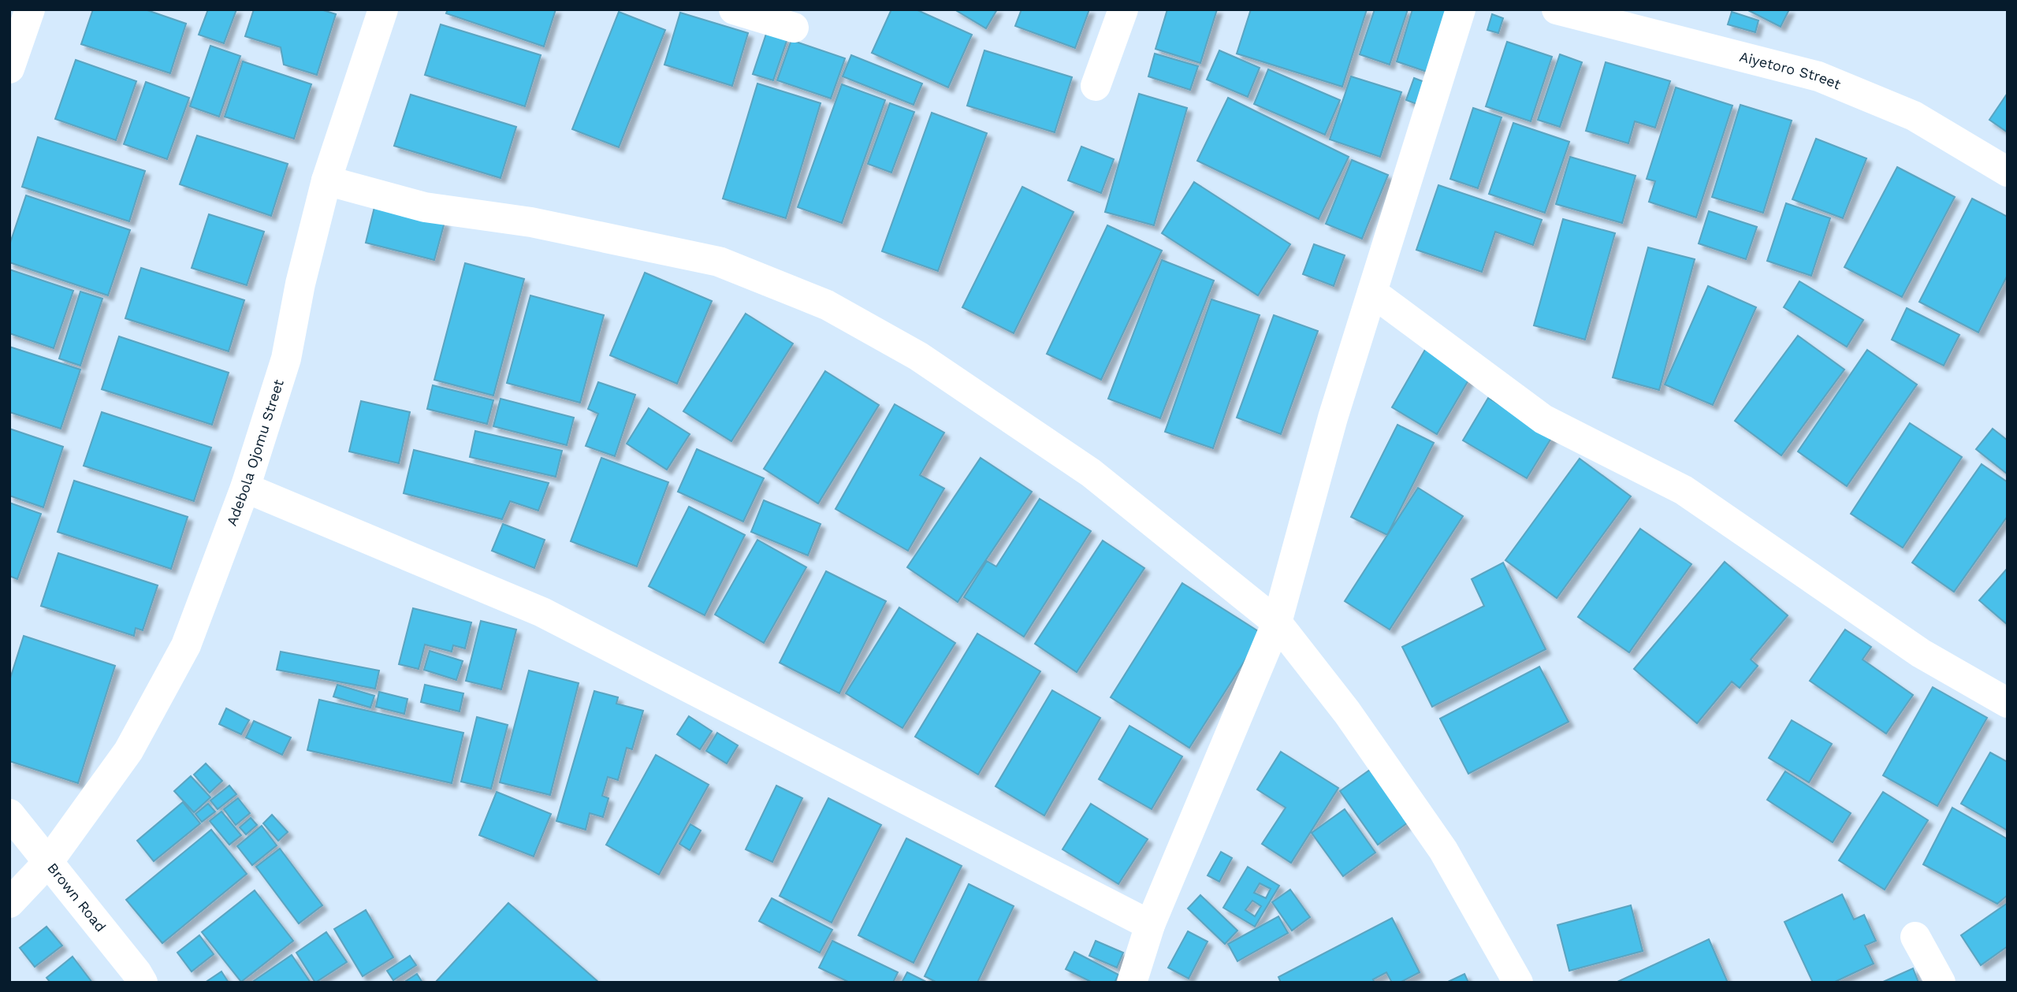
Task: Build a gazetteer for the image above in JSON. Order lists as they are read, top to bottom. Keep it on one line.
{"streets":{"street":["Aiyetoro Street","Adebola Ojomu Street","Brown Road"]},"crossings":[["Adebola Ojomu Street","Brown Road"]]}
